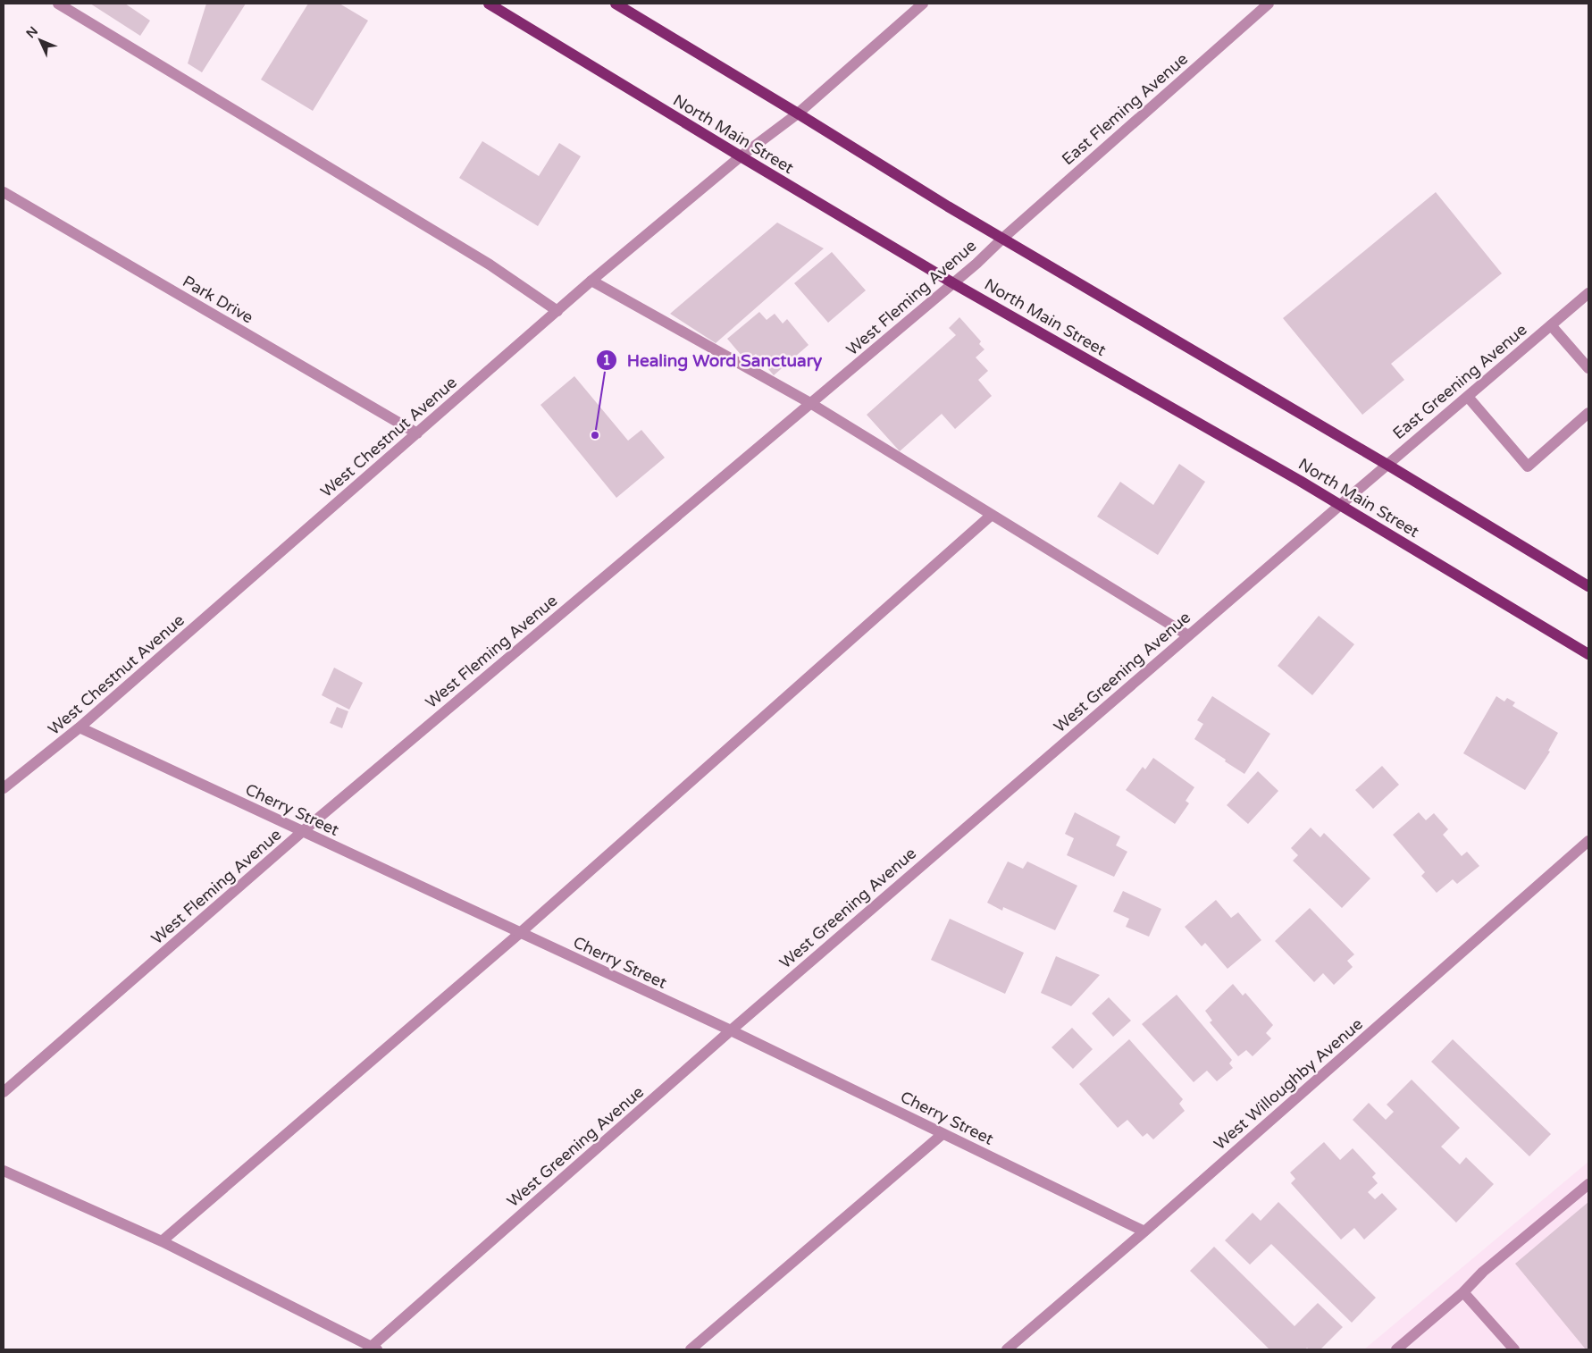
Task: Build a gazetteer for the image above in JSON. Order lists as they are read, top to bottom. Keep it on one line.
{"streets":{"main road":["North Main Street"],"street":["East Fleming Avenue","West Fleming Avenue","Park Drive","East Greening Avenue","West Chestnut Avenue","West Greening Avenue","Cherry Street","West Willoughby Avenue"]},"crossings":[["East Fleming Avenue","West Fleming Avenue"],["North Main Street","West Fleming Avenue"],["North Main Street","West Chestnut Avenue"],["North Main Street","West Greening Avenue"],["West Fleming Avenue","Cherry Street"],["Park Drive","West Chestnut Avenue"],["East Greening Avenue","West Greening Avenue"],["West Chestnut Avenue","Cherry Street"],["West Greening Avenue","Cherry Street"],["Cherry Street","West Willoughby Avenue"]],"places":["Healing Word Sanctuary"],"north":"top left"}
